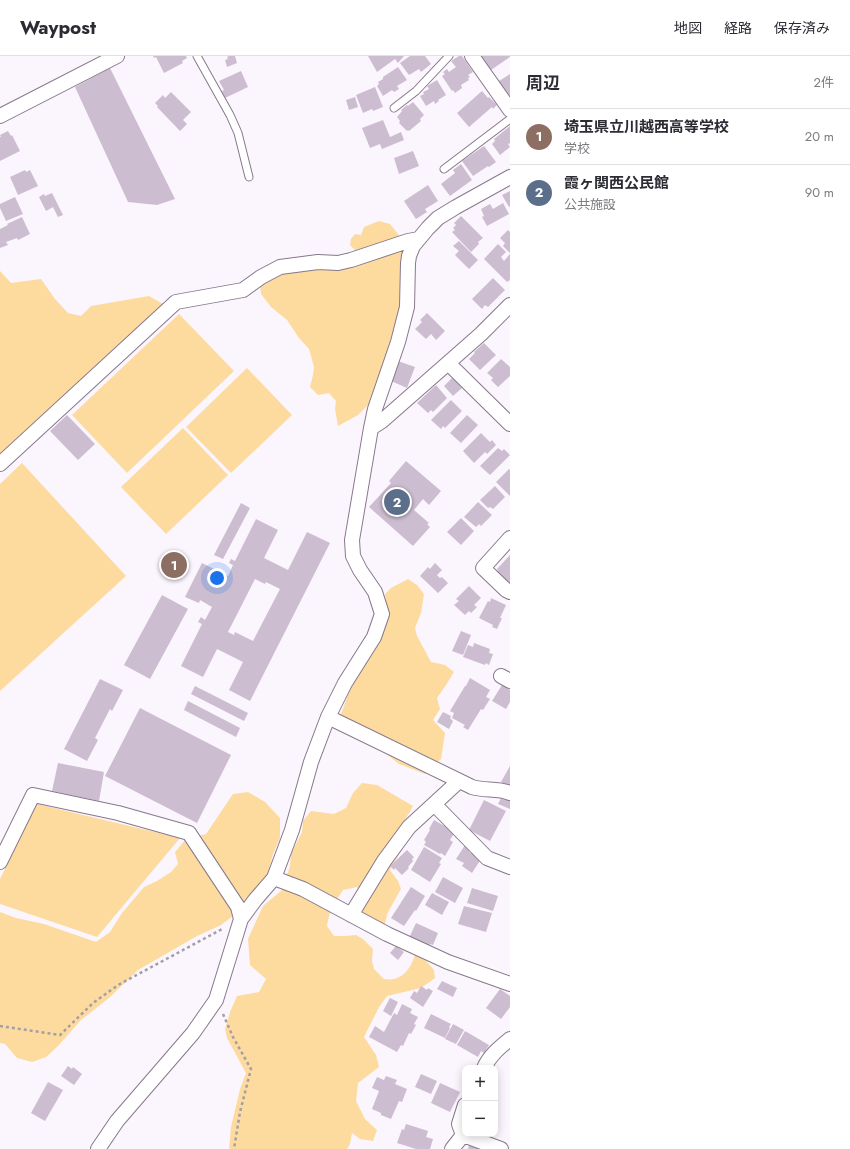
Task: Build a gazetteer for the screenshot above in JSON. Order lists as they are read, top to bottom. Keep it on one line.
{"page":{"header":"Waypost","nav":["地図","経路","保存済み"],"heading":["周辺","2件"],"list":[{"mark":"1","name":"埼玉県立川越西高等学校","note":"学校","value":"20 m"},{"mark":"2","name":"霞ヶ関西公民館","note":"公共施設","value":"90 m"}],"pins":["2","1"],"map_buttons":["+","−"]}}
